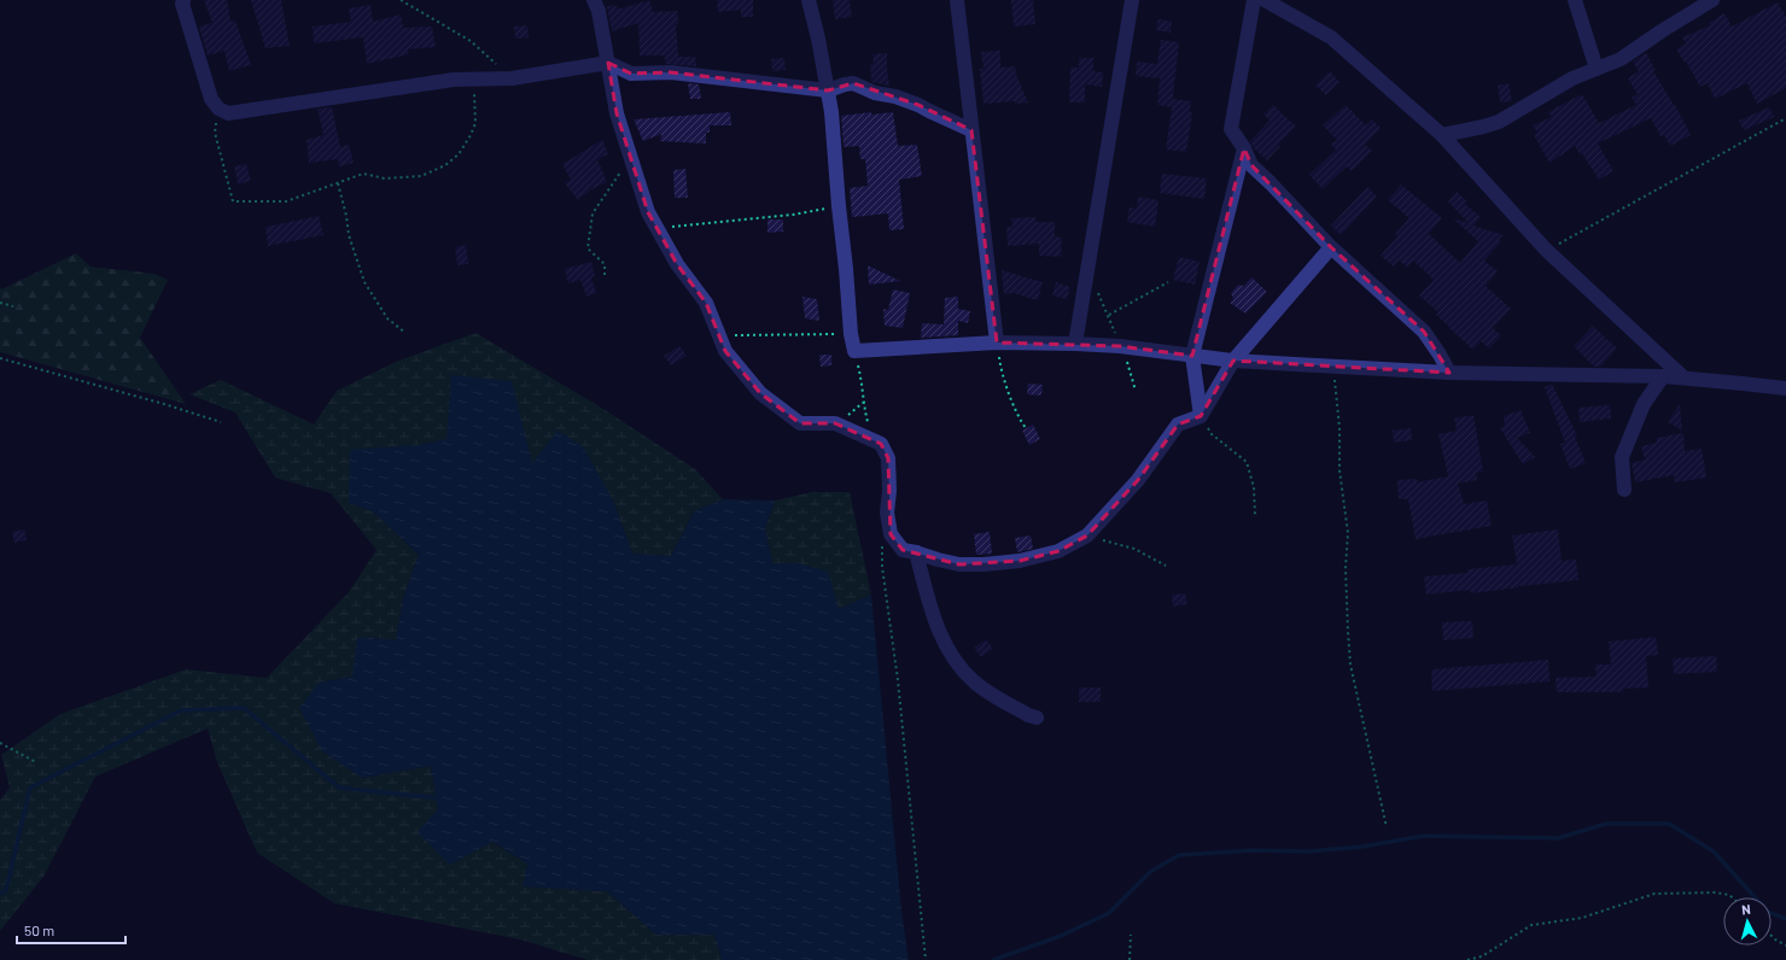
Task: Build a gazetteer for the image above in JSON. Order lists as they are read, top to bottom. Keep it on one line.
{"scale_bar":"50 m","north":"top"}
